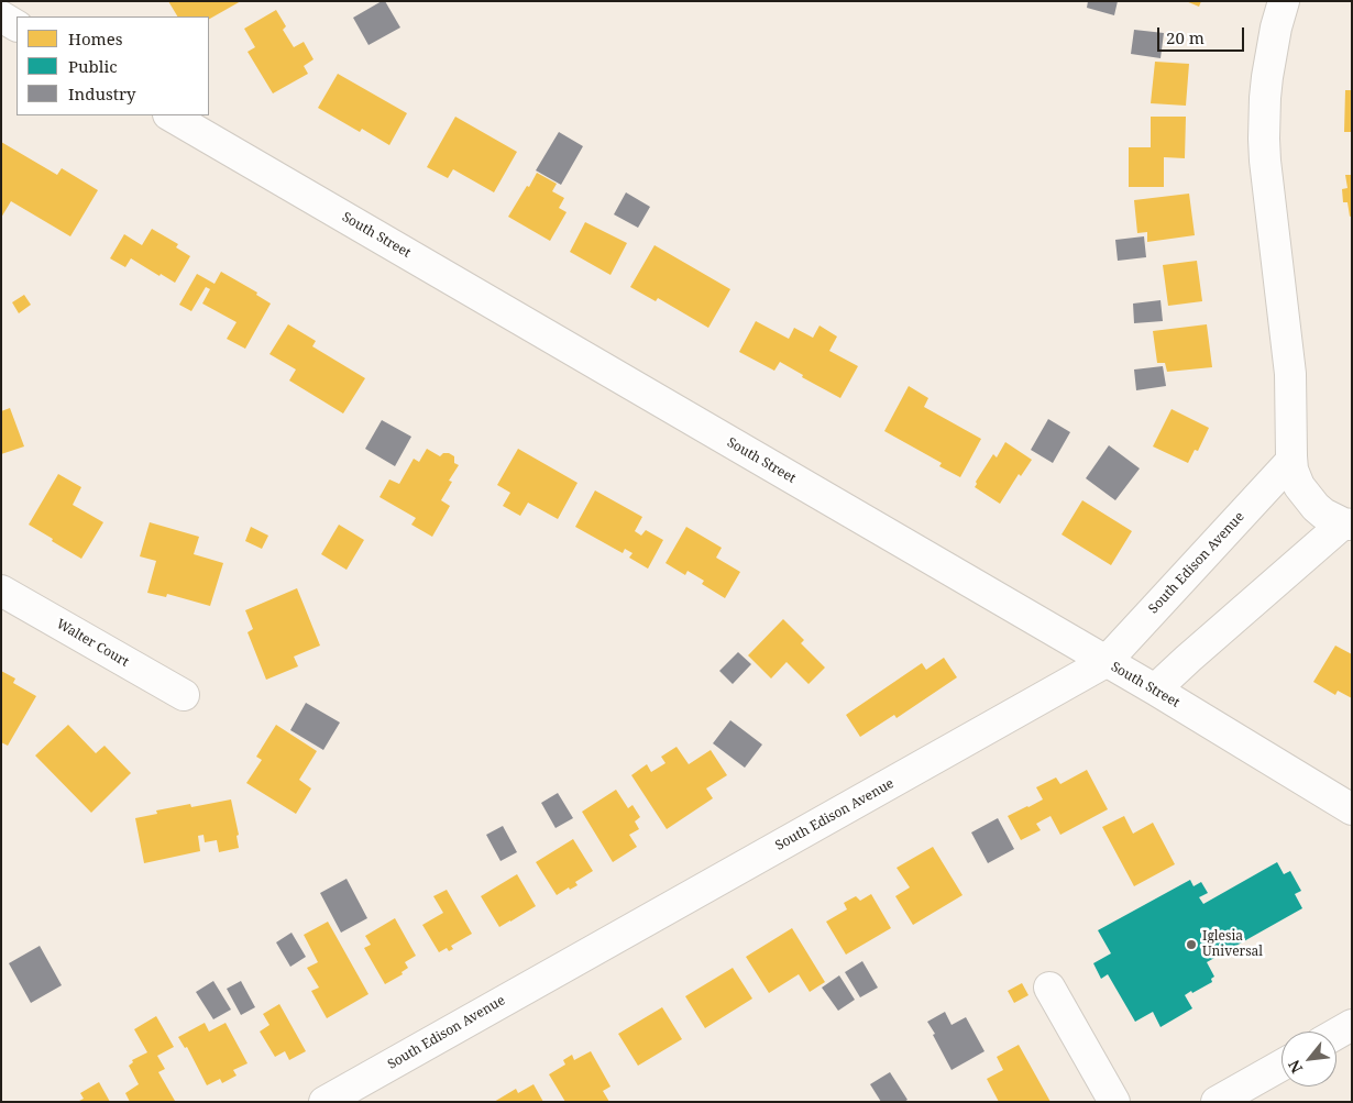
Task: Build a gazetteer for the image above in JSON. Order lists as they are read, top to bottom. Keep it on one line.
{"streets":{"street":["South Street","South Edison Avenue","Walter Court"]},"crossings":[["South Street","South Edison Avenue"]],"places":["Iglesia Universal"],"legend":["Homes","Public","Industry"],"scale_bar":"20 m","north":"bottom left"}
